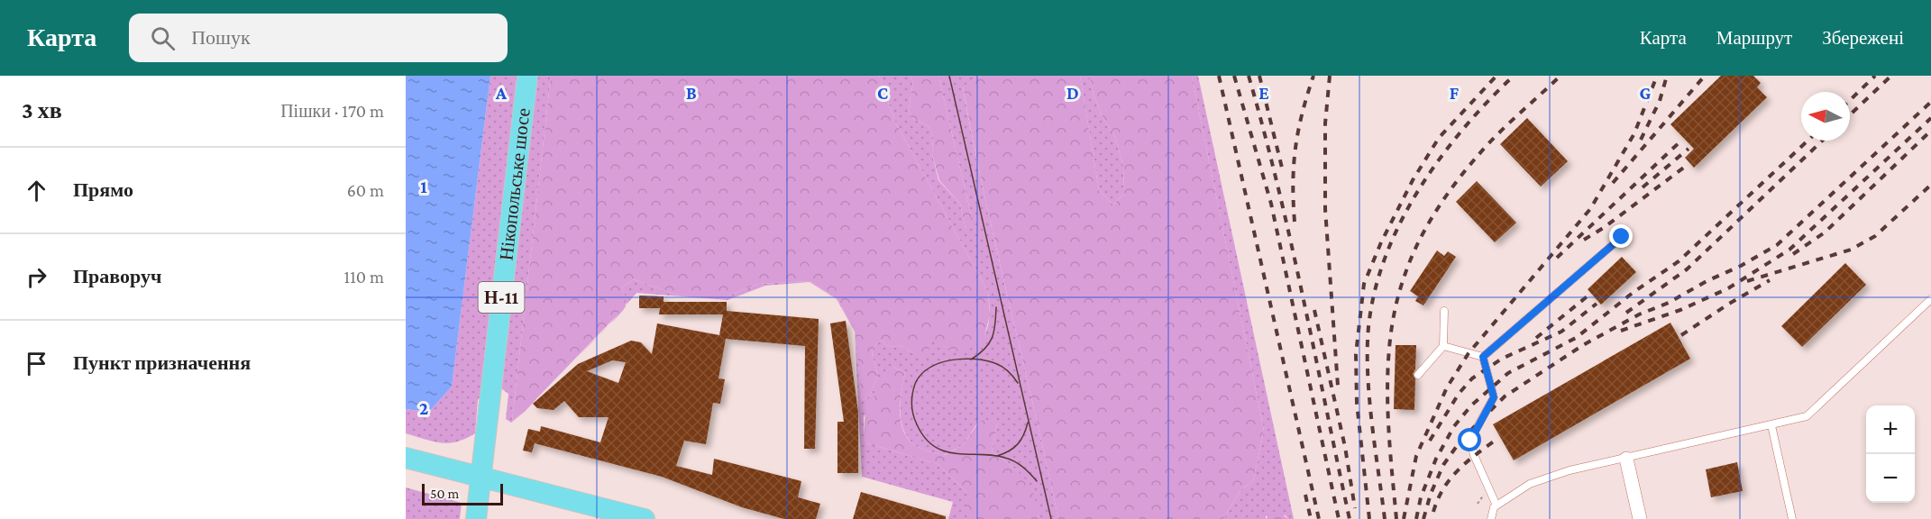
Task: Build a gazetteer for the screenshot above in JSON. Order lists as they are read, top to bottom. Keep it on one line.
{"streets":{"main road":["Нікопольське шосе","Н-11"]},"scale_bar":"50 m","north":"left","page":{"header":"Карта","search":"Пошук","nav":["Карта","Маршрут","Збережені"],"heading":["3 хв","Пішки · 170 m"],"list":[["Прямо","60 m"],["Праворуч","110 m"],"Пункт призначення"],"map_buttons":["+","−"],"scale":"50 m"},"grid":{"columns":["A","B","C","D","E","F","G"],"rows":["1","2"]}}
